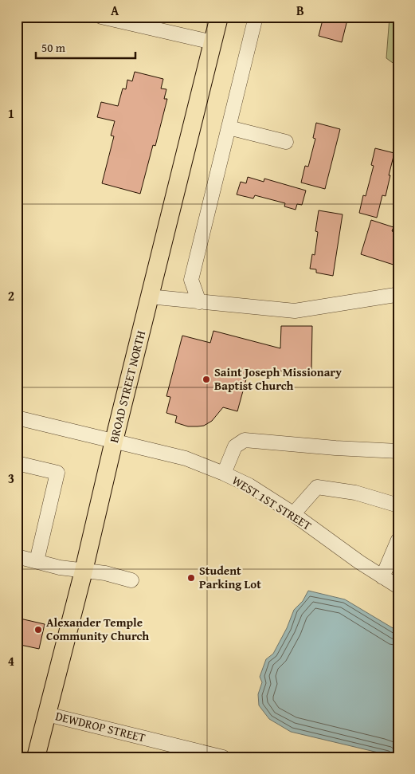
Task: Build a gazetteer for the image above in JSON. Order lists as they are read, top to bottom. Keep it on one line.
{"streets":{"main road":["BROAD STREET NORTH"],"street":["WEST 1ST STREET","DEWDROP STREET"]},"crossings":[["BROAD STREET NORTH","WEST 1ST STREET"],["BROAD STREET NORTH","DEWDROP STREET"]],"places":["Saint Joseph Missionary Baptist Church","Student Parking Lot","Alexander Temple Community Church"],"scale_bar":"50 m","grid":{"columns":["A","B"],"rows":["1","2","3","4"]}}
